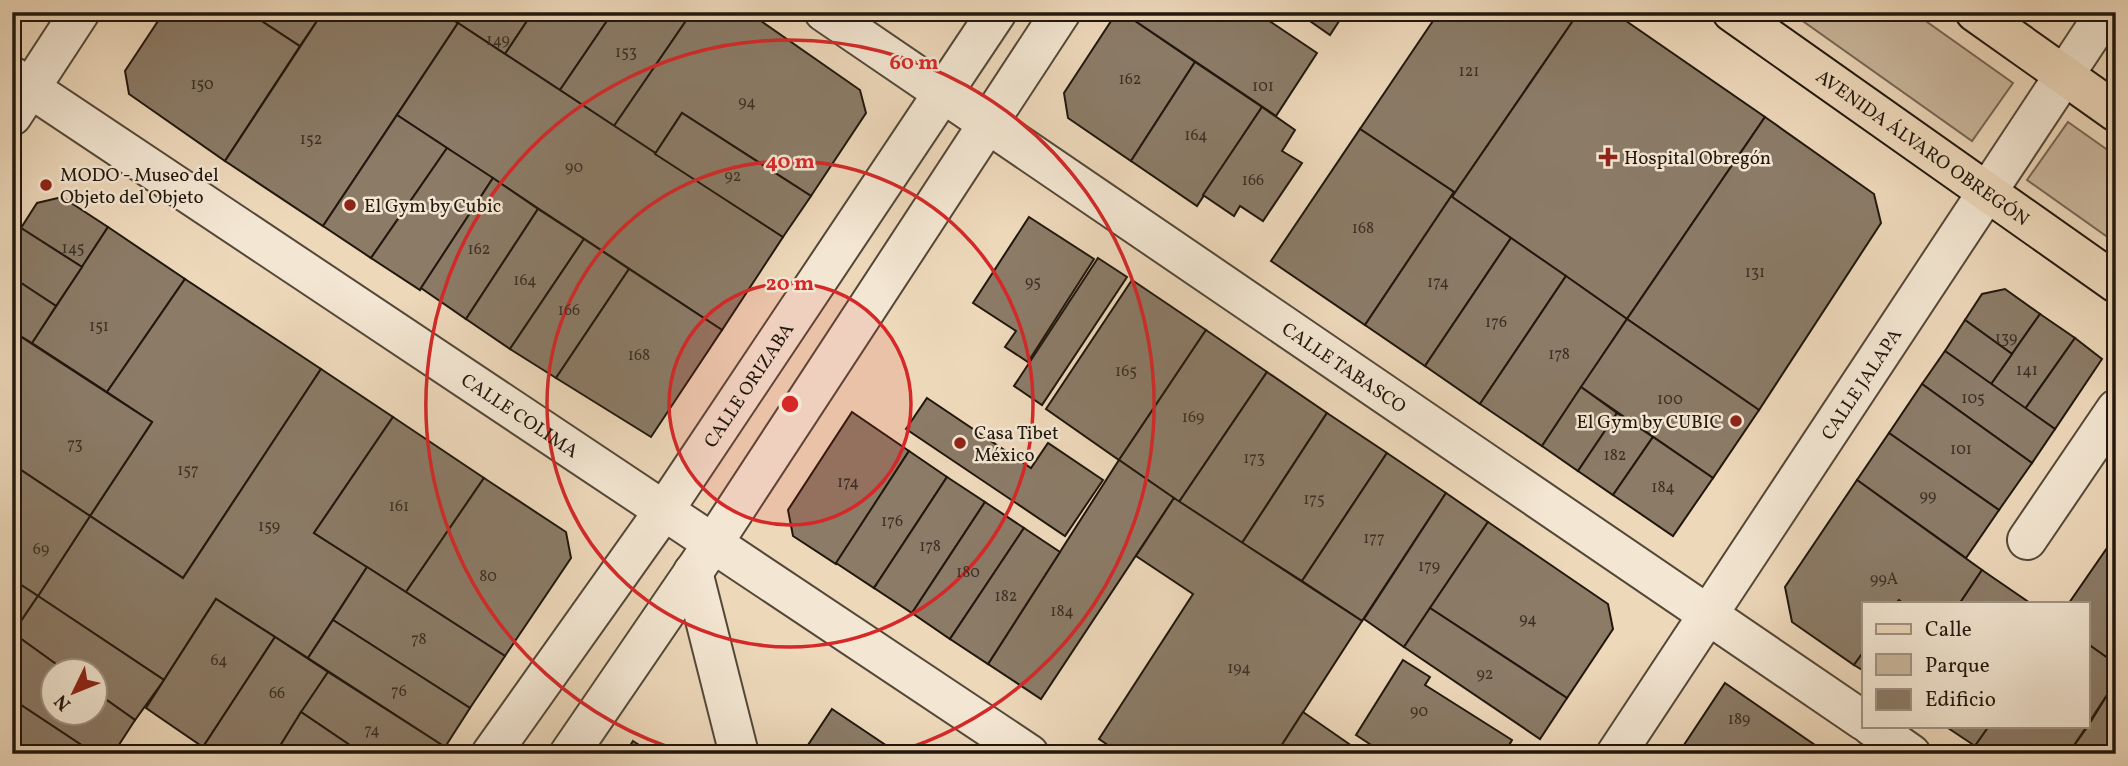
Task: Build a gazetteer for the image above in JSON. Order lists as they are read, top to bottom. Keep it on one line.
{"streets":{"main road":["AVENIDA ÁLVARO OBREGÓN"],"street":["CALLE TABASCO","CALLE JALAPA","CALLE ORIZABA","CALLE COLIMA"]},"crossings":[["AVENIDA ÁLVARO OBREGÓN","CALLE JALAPA"],["CALLE TABASCO","CALLE JALAPA"],["CALLE TABASCO","CALLE ORIZABA"],["CALLE ORIZABA","CALLE COLIMA"]],"places":{"health":["Hospital Obregón"],"other":["MODO - Museo del Objeto del Objeto","El Gym by Cubic","El Gym by CUBIC","Casa Tibet México"]},"house_numbers":["149","153","121","162","150","101","94","164","152","90","92","166","168","145","162","131","164","95","174","166","176","151","139","178","168","141","165","105","100","169","73","101","182","173","157","174","184","99","175","161","176","159","177","178","69","179","180","80","99A","182","184","94","78","64","194","92","76","66","90","189","74"],"legend":["Calle","Parque","Edificio"],"north":"bottom left","rings":["60 m","40 m","20 m"]}
